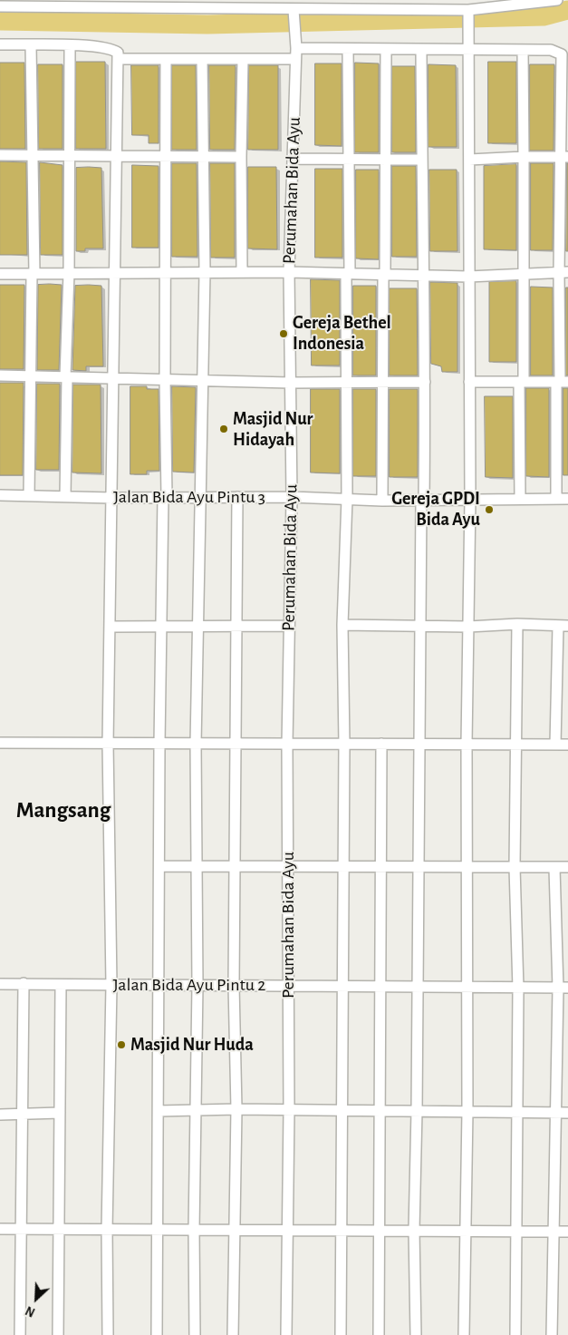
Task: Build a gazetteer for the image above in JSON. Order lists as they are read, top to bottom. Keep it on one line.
{"streets":{"street":["Perumahan Bida Ayu","Jalan Bida Ayu Pintu 3","Jalan Bida Ayu Pintu 2"]},"crossings":[["Perumahan Bida Ayu","Jalan Bida Ayu Pintu 3"],["Perumahan Bida Ayu","Jalan Bida Ayu Pintu 2"]],"districts":["Mangsang"],"places":["Gereja Bethel Indonesia","Masjid Nur Hidayah","Gereja GPDI Bida Ayu","Masjid Nur Huda"],"north":"bottom left"}
